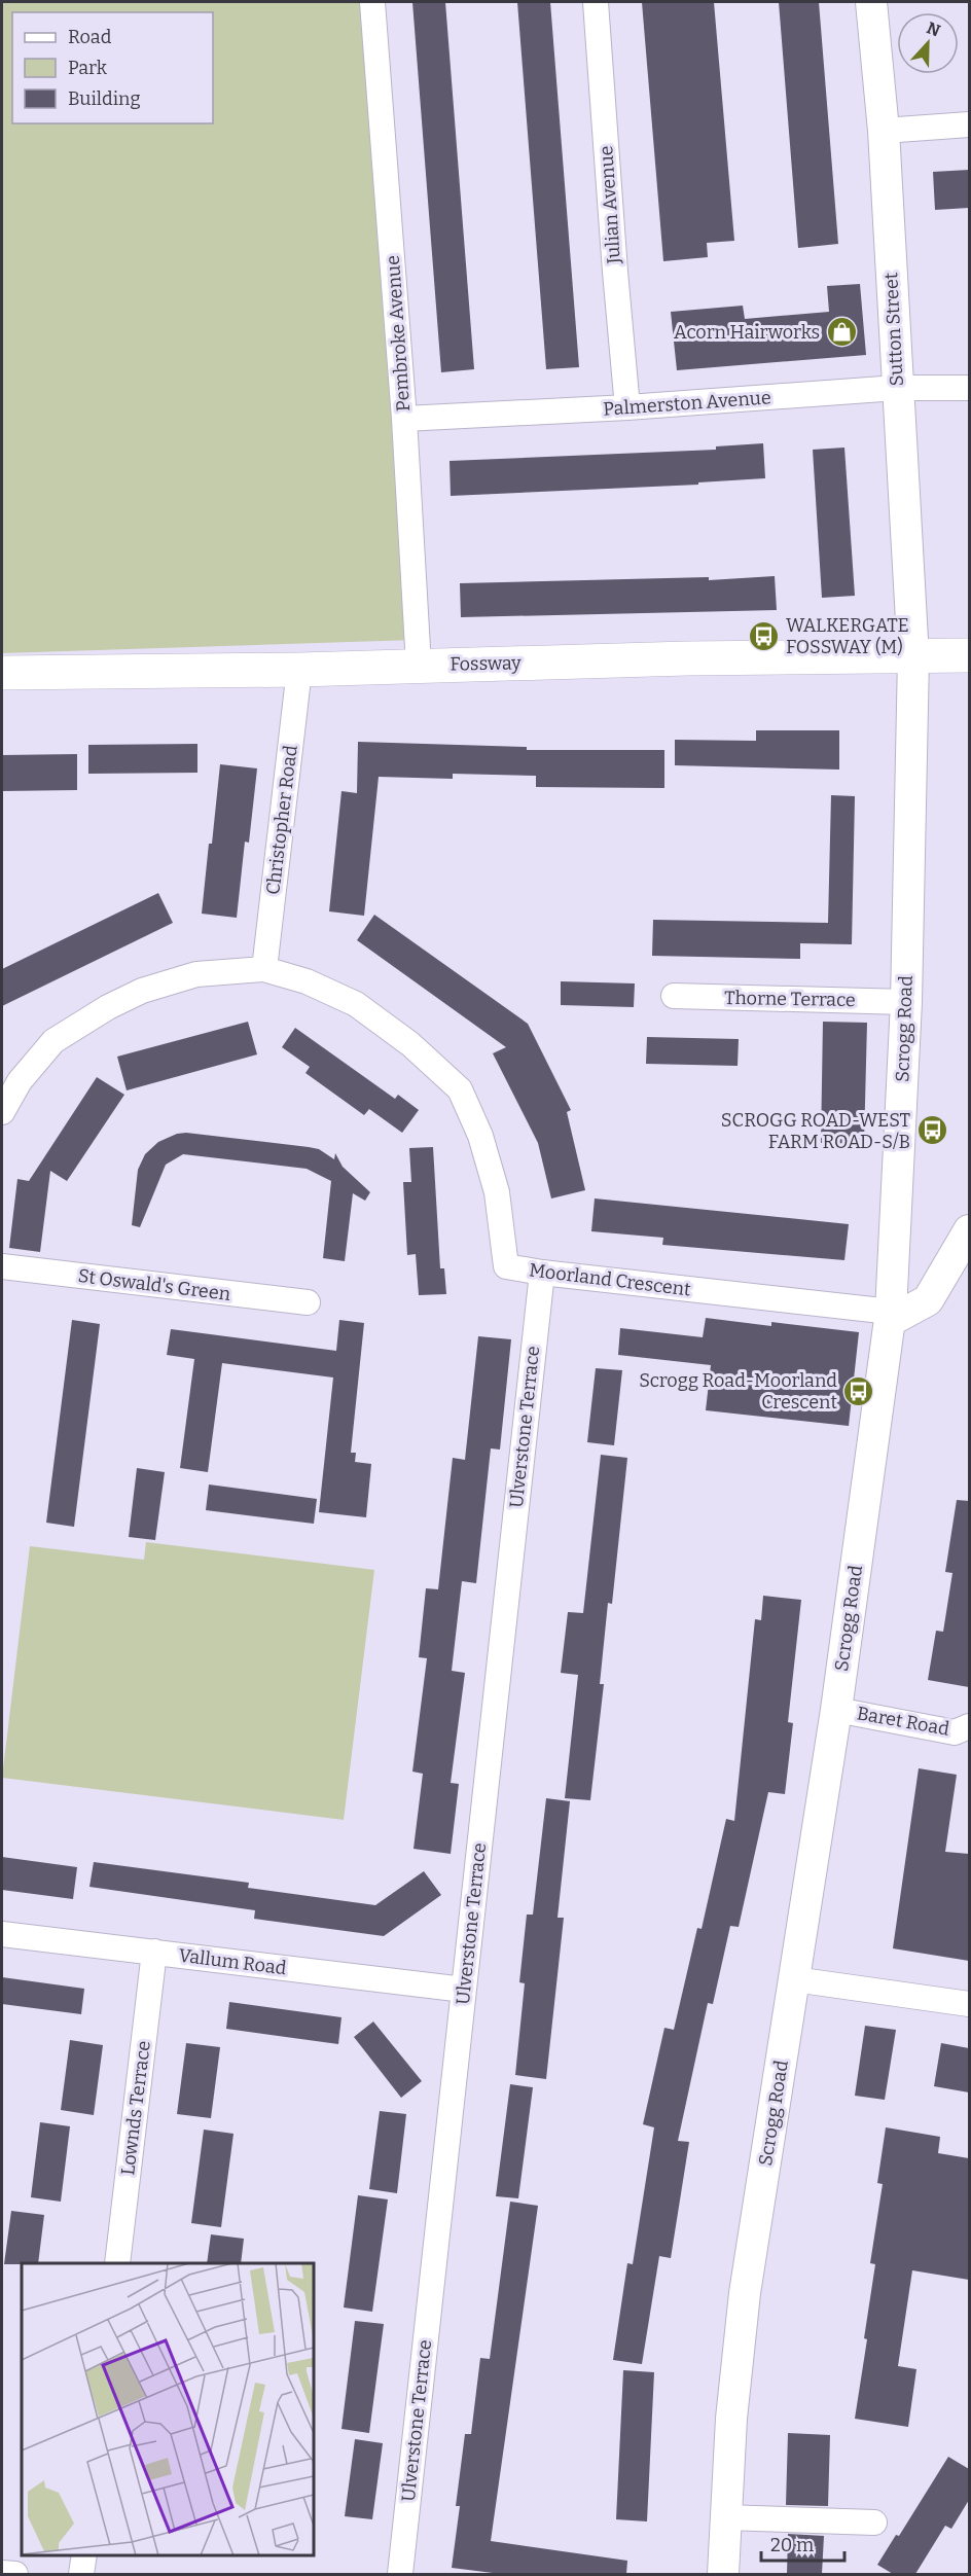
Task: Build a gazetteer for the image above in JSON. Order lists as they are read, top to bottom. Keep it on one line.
{"streets":{"main road":["Fossway"],"street":["Julian Avenue","Sutton Street","Pembroke Avenue","Palmerston Avenue","Christopher Road","Thorne Terrace","Scrogg Road","Moorland Crescent","St Oswald's Green","Ulverstone Terrace","Baret Road","Vallum Road","Lownds Terrace"]},"crossings":[["Julian Avenue","Palmerston Avenue"],["Sutton Street","Palmerston Avenue"],["Sutton Street","Fossway"],["Sutton Street","Scrogg Road"],["Pembroke Avenue","Palmerston Avenue"],["Pembroke Avenue","Fossway"],["Fossway","Christopher Road"],["Fossway","Scrogg Road"],["Christopher Road","Moorland Crescent"],["Thorne Terrace","Scrogg Road"],["Scrogg Road","Moorland Crescent"],["Scrogg Road","Baret Road"],["Moorland Crescent","Ulverstone Terrace"],["Ulverstone Terrace","Vallum Road"],["Vallum Road","Lownds Terrace"]],"places":{"shop":["Acorn Hairworks"],"bus stop":["WALKERGATE FOSSWAY (M)","SCROGG ROAD-WEST FARM ROAD-S/B","Scrogg Road-Moorland Crescent"]},"legend":["Road","Park","Building"],"scale_bar":"20 m","north":"top"}
